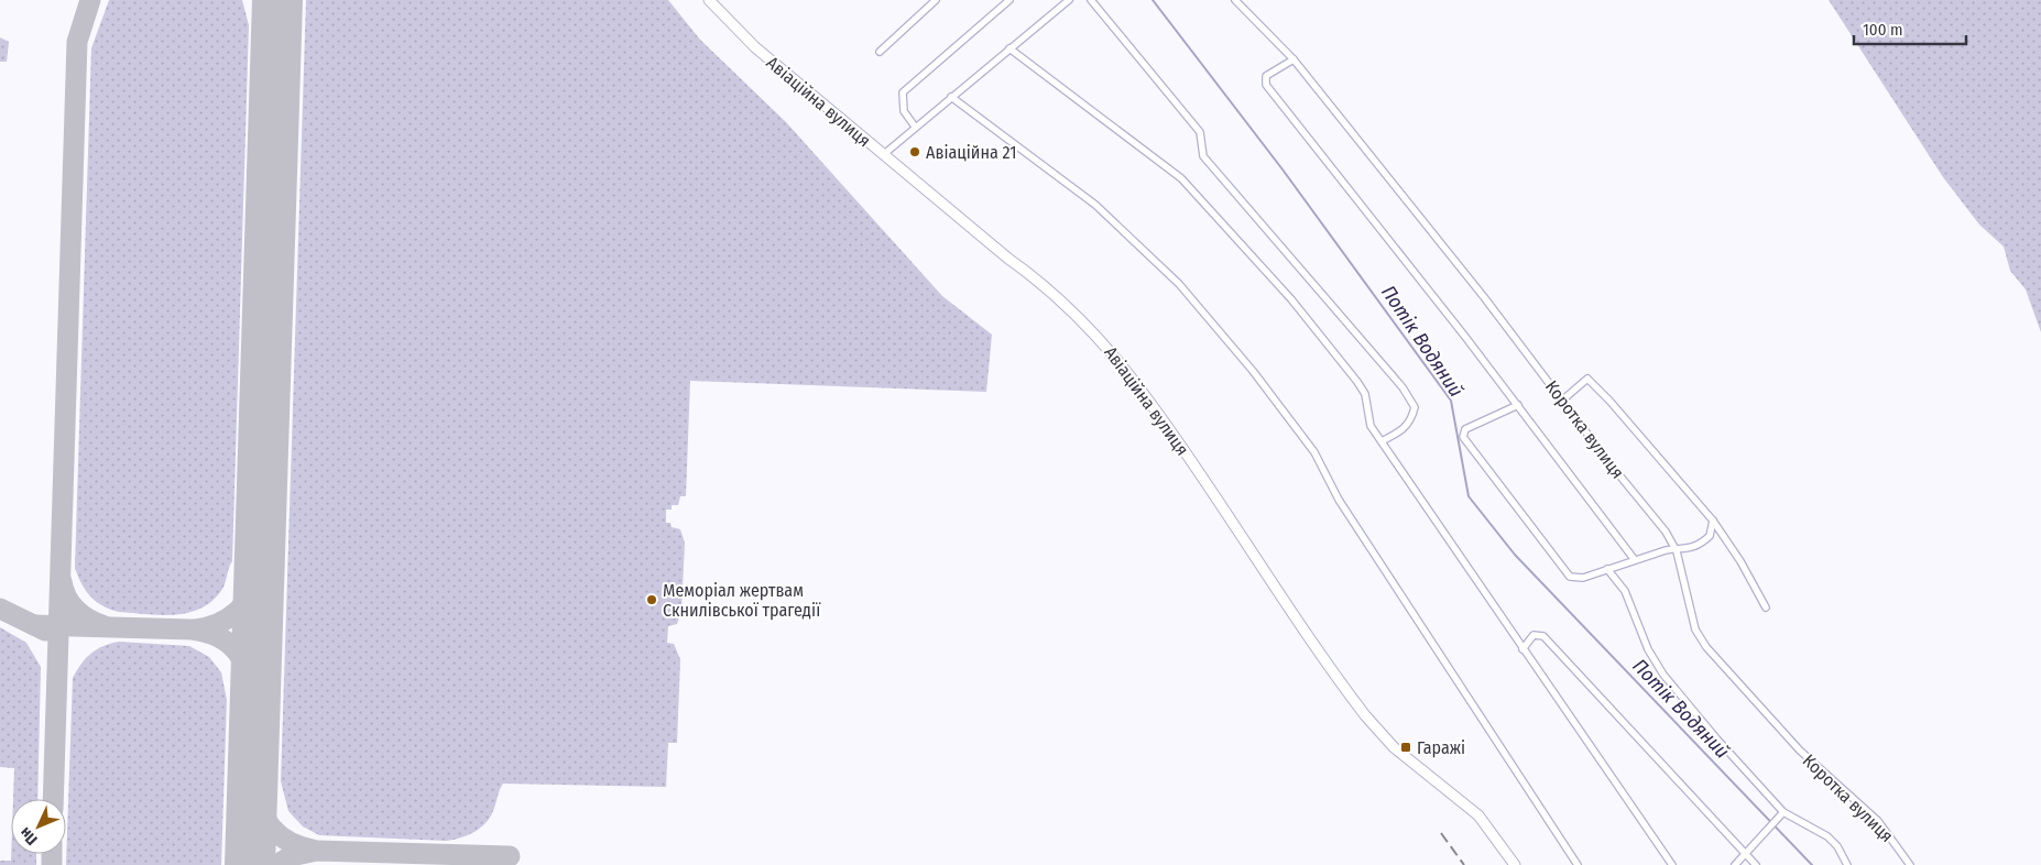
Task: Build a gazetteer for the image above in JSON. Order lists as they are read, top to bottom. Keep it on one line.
{"streets":{"street":["Авіаційна вулиця","Коротка вулиця"]},"water":["Потік Водяний"],"places":{"other":["Авіаційна 21","Меморіал жертвам Скнилівської трагедії"],"transit":["Гаражі"]},"scale_bar":"100 m","north":"bottom left"}
